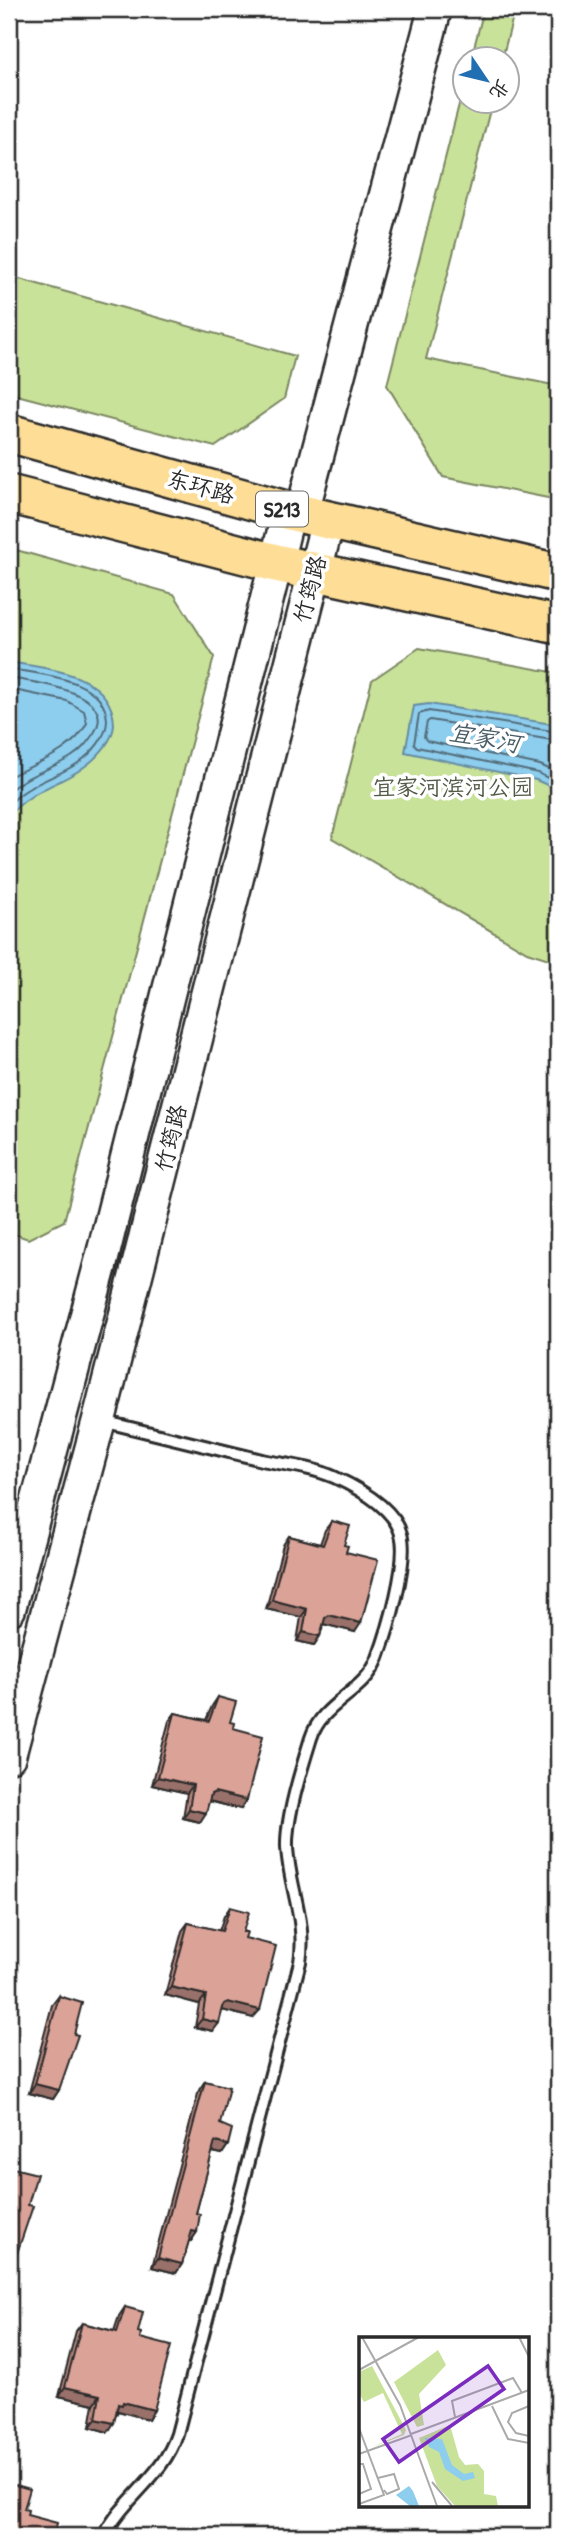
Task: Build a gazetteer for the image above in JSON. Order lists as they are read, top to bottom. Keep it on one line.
{"streets":{"highway":["东环路","S213"],"main road":["竹筠路"]},"crossings":[["东环路","竹筠路"],["S213","竹筠路"]],"water":["宜家河"],"parks":["宜家河滨河公园"],"north":"bottom right"}
